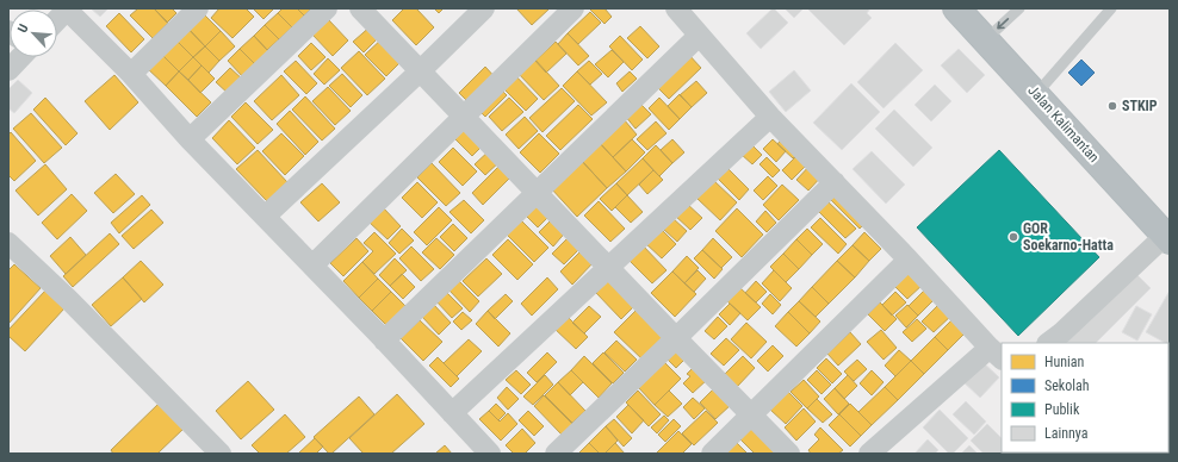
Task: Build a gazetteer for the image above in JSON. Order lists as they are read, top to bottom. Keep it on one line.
{"streets":{"highway":["Jalan Kalimantan"]},"places":["STKIP","GOR Soekarno-Hatta"],"legend":["Hunian","Sekolah","Publik","Lainnya"],"north":"top left"}
